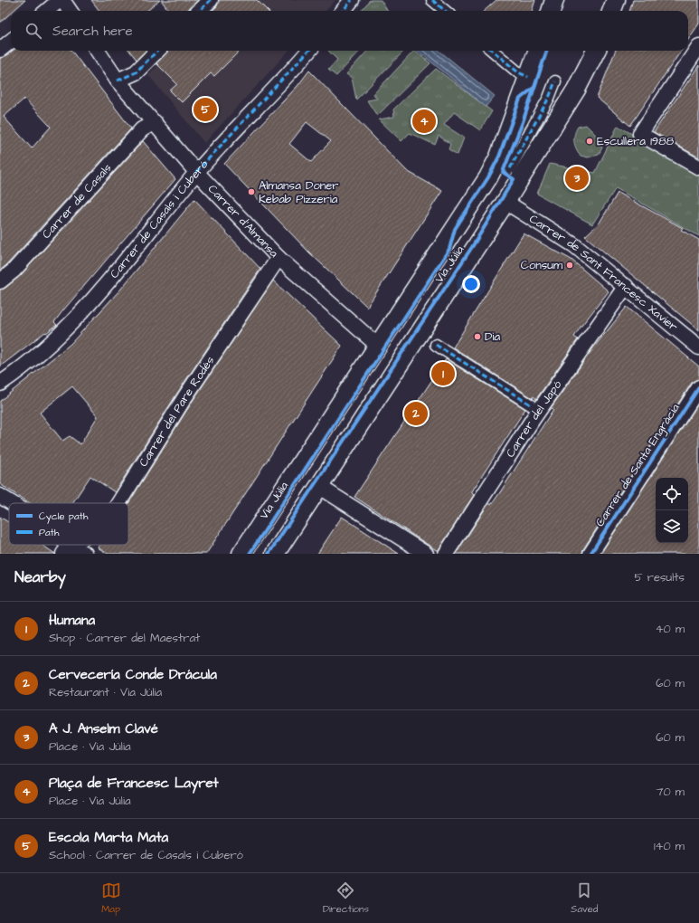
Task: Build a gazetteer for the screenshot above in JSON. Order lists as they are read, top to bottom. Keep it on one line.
{"streets":{"street":["Carrer de Casals","Carrer de Casals i Cuberó","Carrer d'Almansa","Via Júlia","Carrer de Sant Francesc Xavier","Carrer del Pare Rodés","Carrer del Japó","Carrer de Santa Engràcia"]},"crossings":[["Carrer de Casals","Carrer d'Almansa"],["Carrer de Casals i Cuberó","Carrer d'Almansa"],["Carrer d'Almansa","Via Júlia"],["Carrer d'Almansa","Carrer del Pare Rodés"],["Via Júlia","Carrer de Sant Francesc Xavier"],["Carrer de Sant Francesc Xavier","Carrer del Japó"]],"places":["Escullera 1988","Almansa Doner Kebab Pizzeria","Consum","Dia"],"legend":["Cycle path","Path"],"page":{"search":"Search here","pins":["5","4","3","1","2"],"heading":["Nearby","5 results"],"list":[{"mark":"1","name":"Humana","note":"Shop · Carrer del Maestrat","value":"40 m"},{"mark":"2","name":"Cervecería Conde Drácula","note":"Restaurant · Via Júlia","value":"60 m"},{"mark":"3","name":"A J. Anselm Clavé","note":"Place · Via Júlia","value":"60 m"},{"mark":"4","name":"Plaça de Francesc Layret","note":"Place · Via Júlia","value":"70 m"},{"mark":"5","name":"Escola Marta Mata","note":"School · Carrer de Casals i Cuberó","value":"140 m"}],"nav":["Map","Directions","Saved"]}}
